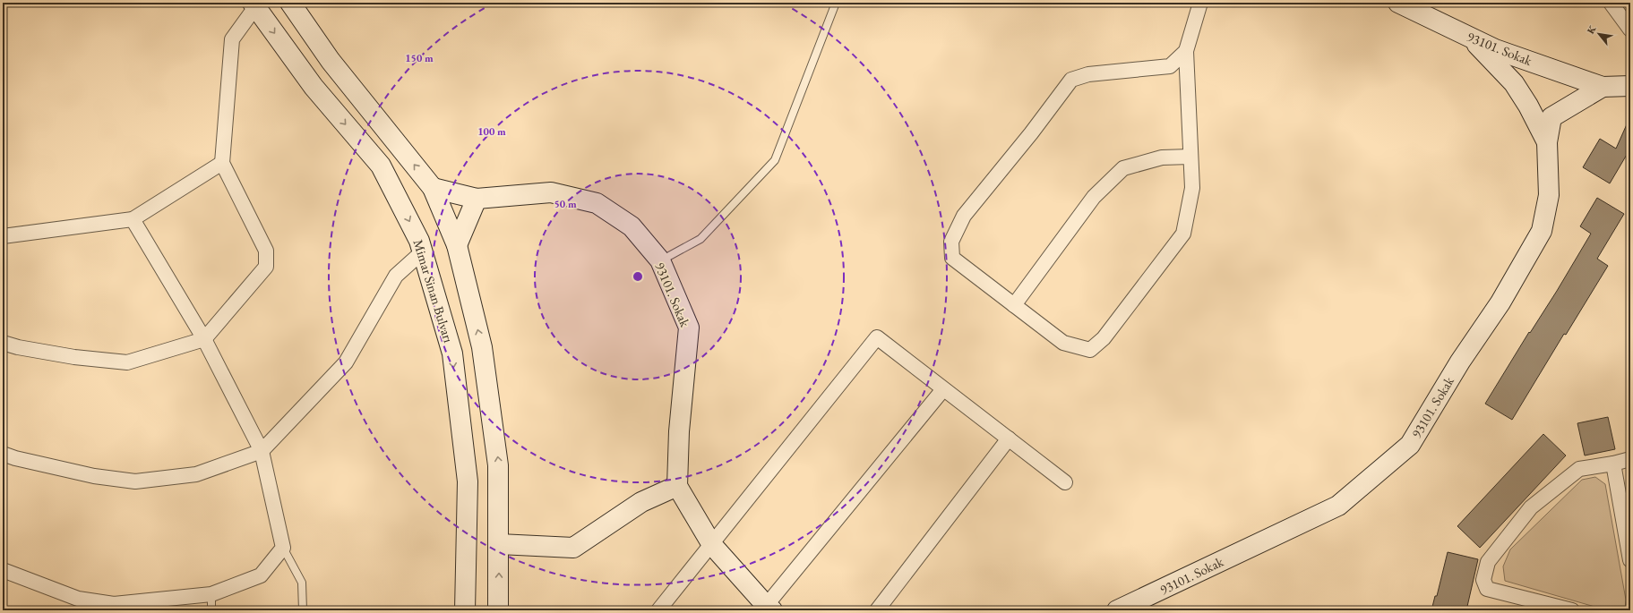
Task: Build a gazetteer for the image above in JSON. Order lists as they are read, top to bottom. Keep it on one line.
{"streets":{"street":["93101. Sokak","Mimar Sinan Bulvarı"]},"north":"top left","rings":["150 m","100 m","50 m"]}
